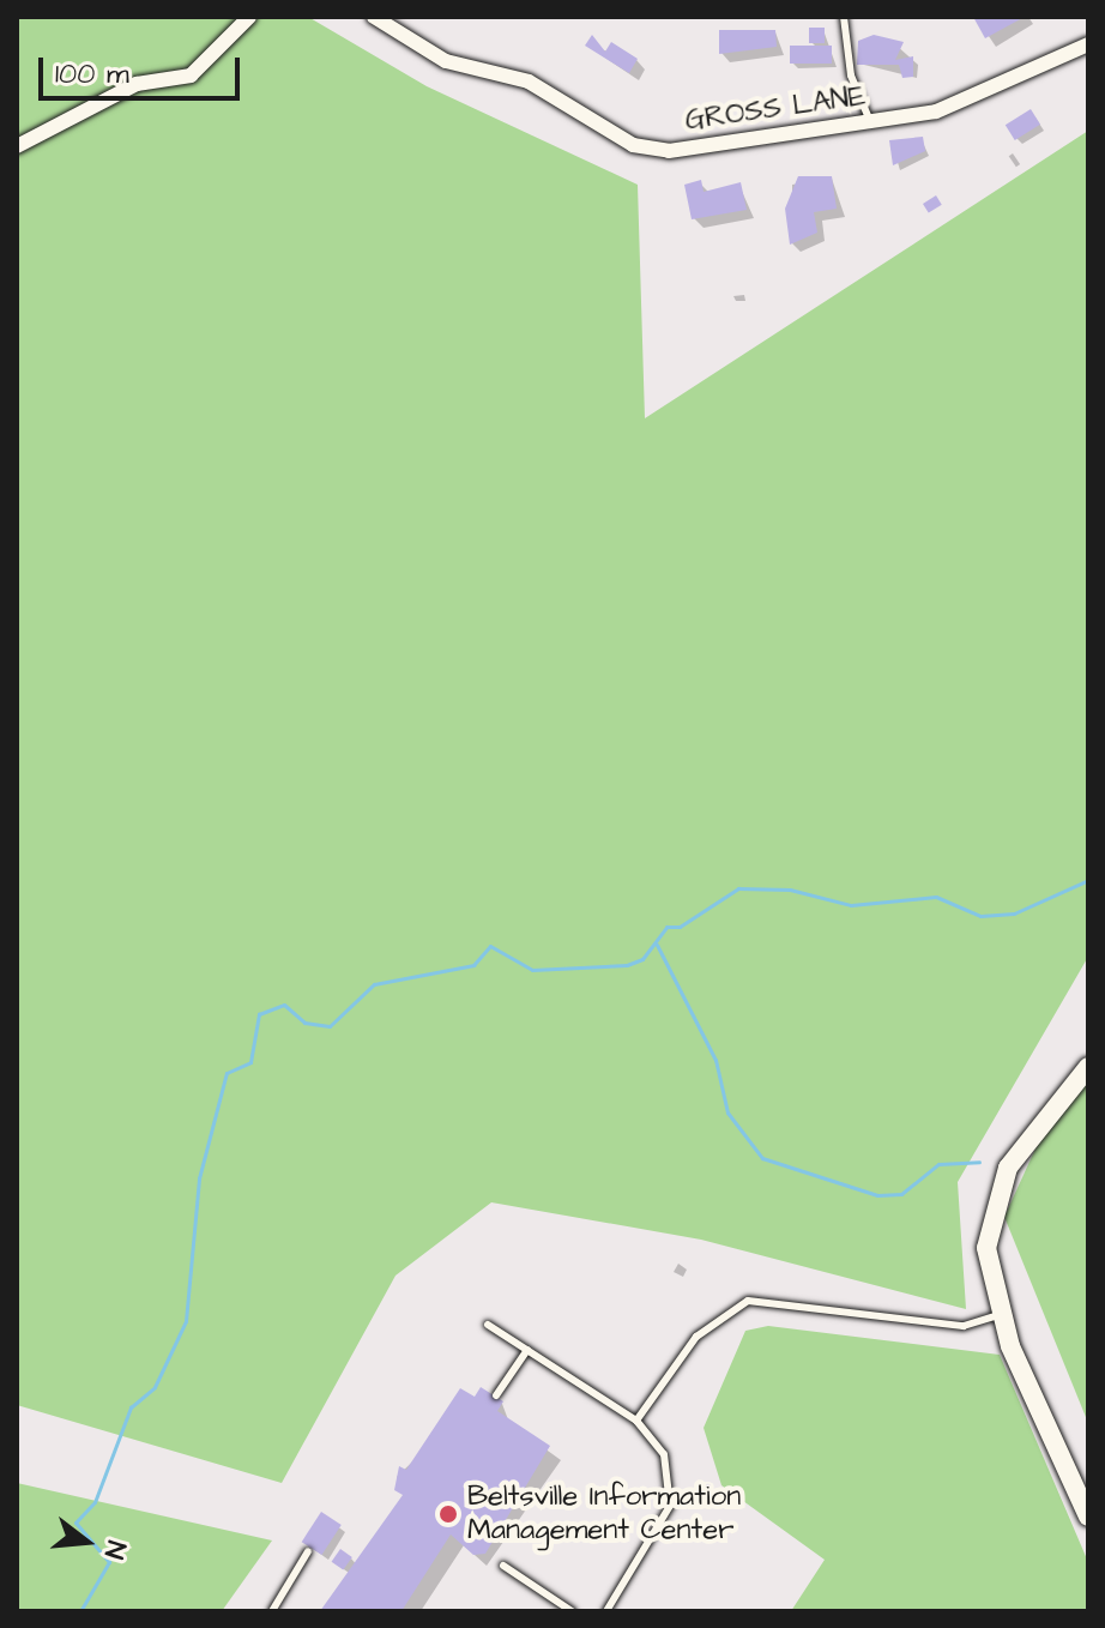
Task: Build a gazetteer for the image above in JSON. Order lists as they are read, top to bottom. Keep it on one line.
{"streets":{"street":["GROSS LANE"]},"places":["Beltsville Information Management Center"],"scale_bar":"100 m","north":"right"}
